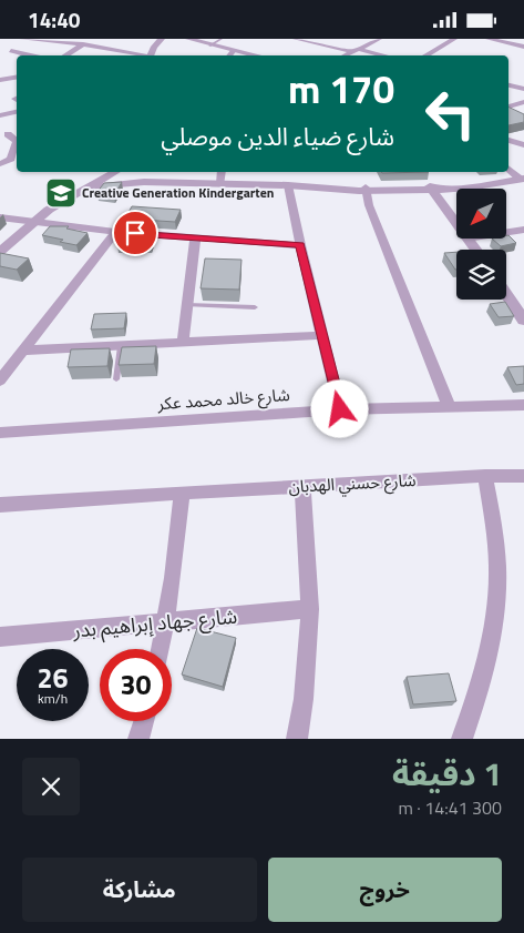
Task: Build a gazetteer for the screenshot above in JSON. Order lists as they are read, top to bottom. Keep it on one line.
{"streets":{"street":["شارع خالد محمد عكر","شارع حسني الهدبان","شارع جهاد إبراهيم بدر"]},"places":{"school or university":["Creative Generation Kindergarten"]},"north":"bottom left","page":{"status":"14:40","turn":["170 m","شارع ضياء الدين موصلي"],"speed":"26 km/h","limit":"30","heading":["1 دقيقة","300 m · 14:41"],"buttons":["خروج","مشاركة"]}}
